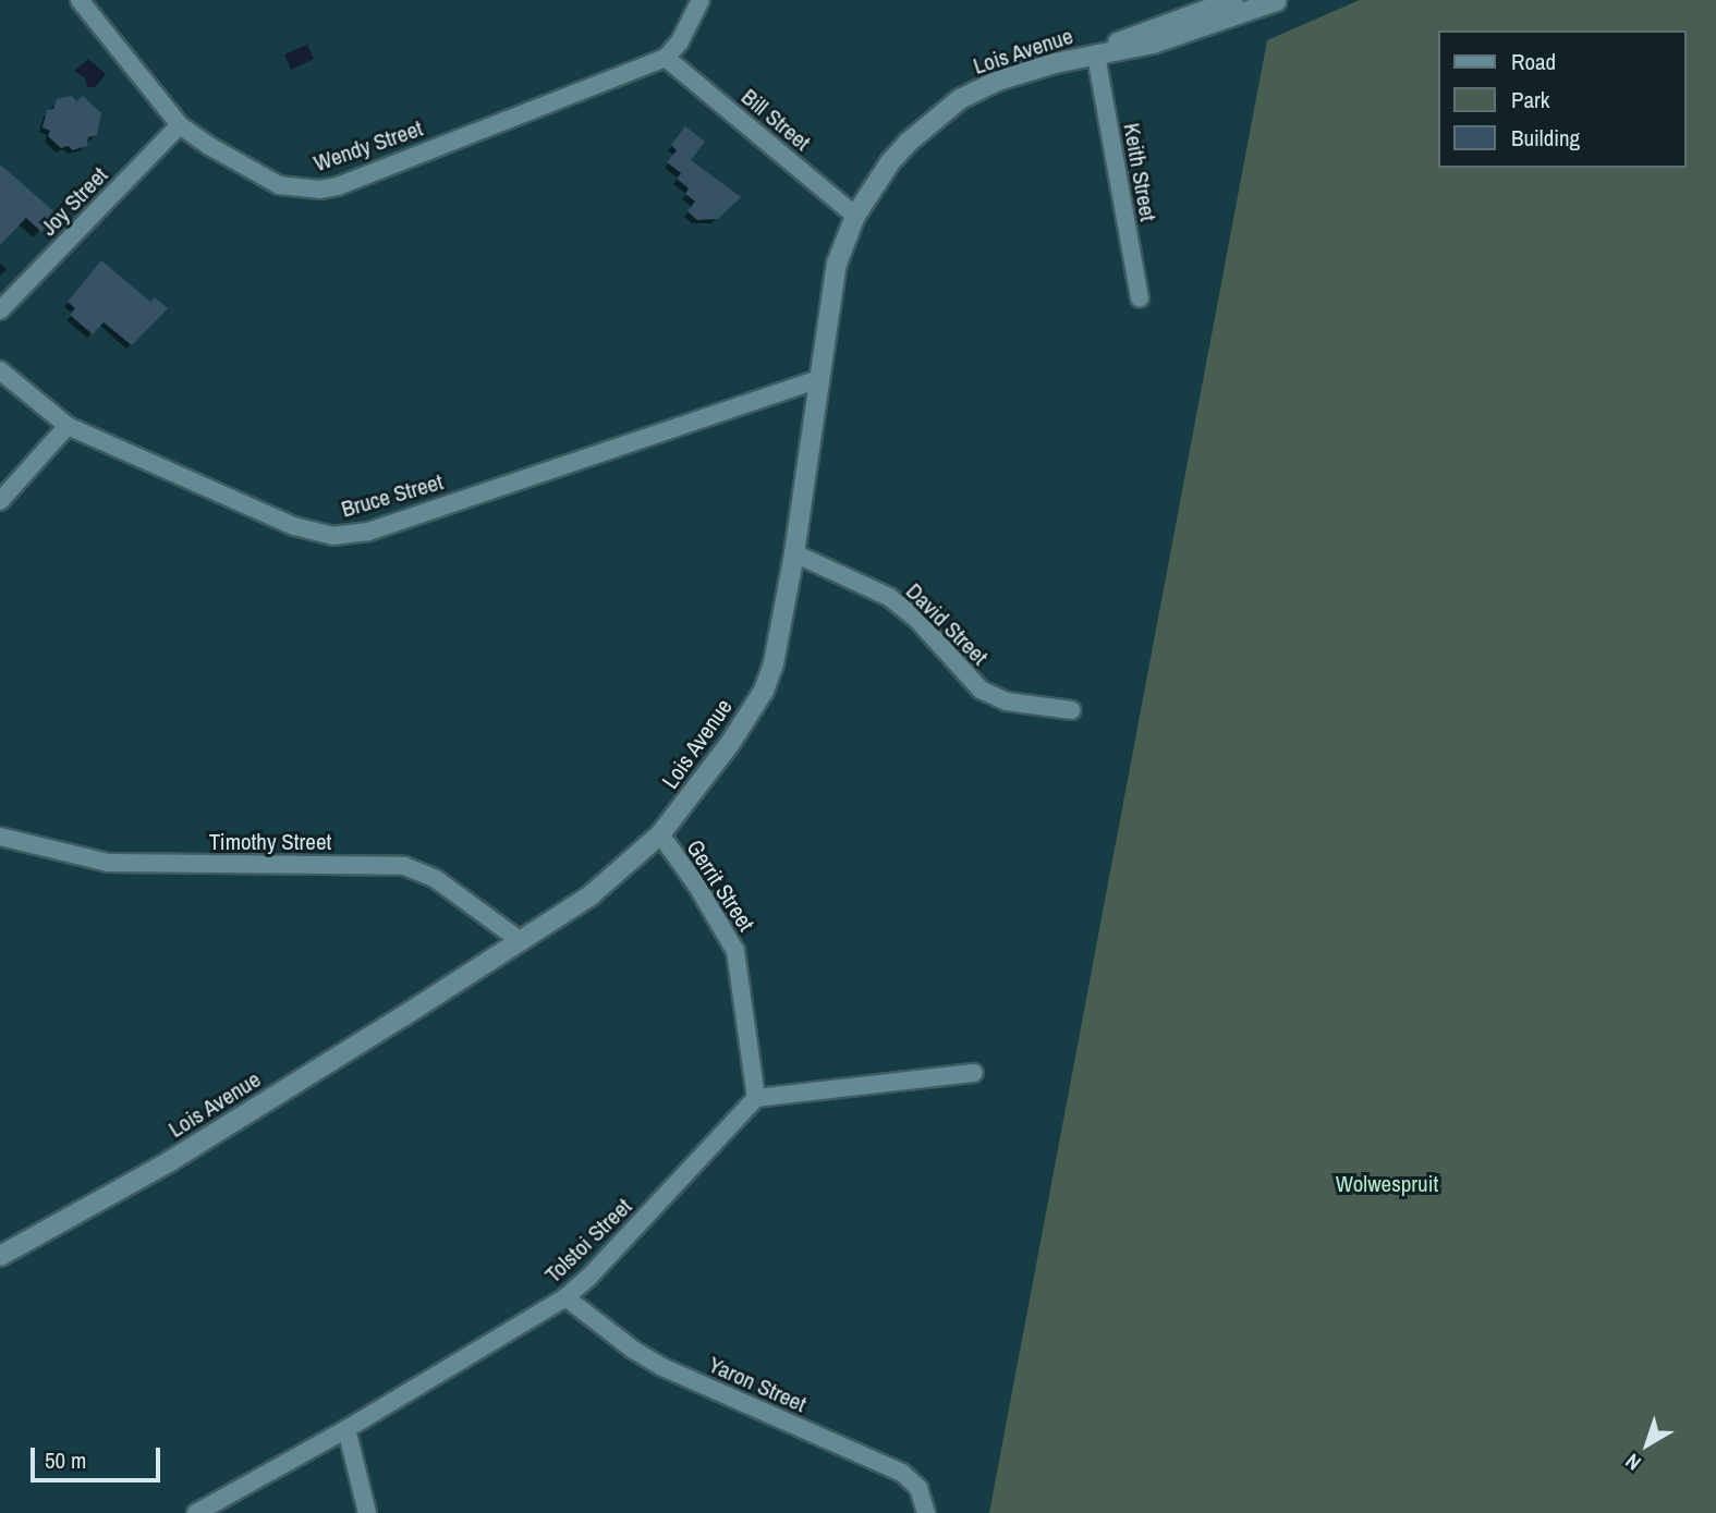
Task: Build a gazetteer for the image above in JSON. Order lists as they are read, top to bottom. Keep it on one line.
{"streets":{"street":["Lois Avenue","Bill Street","Wendy Street","Keith Street","Joy Street","Bruce Street","David Street","Timothy Street","Gerrit Street","Tolstoi Street","Yaron Street"]},"crossings":[["Lois Avenue","Bill Street"],["Lois Avenue","Keith Street"],["Lois Avenue","Bruce Street"],["Lois Avenue","David Street"],["Lois Avenue","Timothy Street"],["Lois Avenue","Gerrit Street"],["Bill Street","Wendy Street"],["Wendy Street","Joy Street"],["Gerrit Street","Tolstoi Street"],["Tolstoi Street","Yaron Street"]],"parks":["Wolwespruit"],"legend":["Road","Park","Building"],"scale_bar":"50 m","north":"bottom left"}
